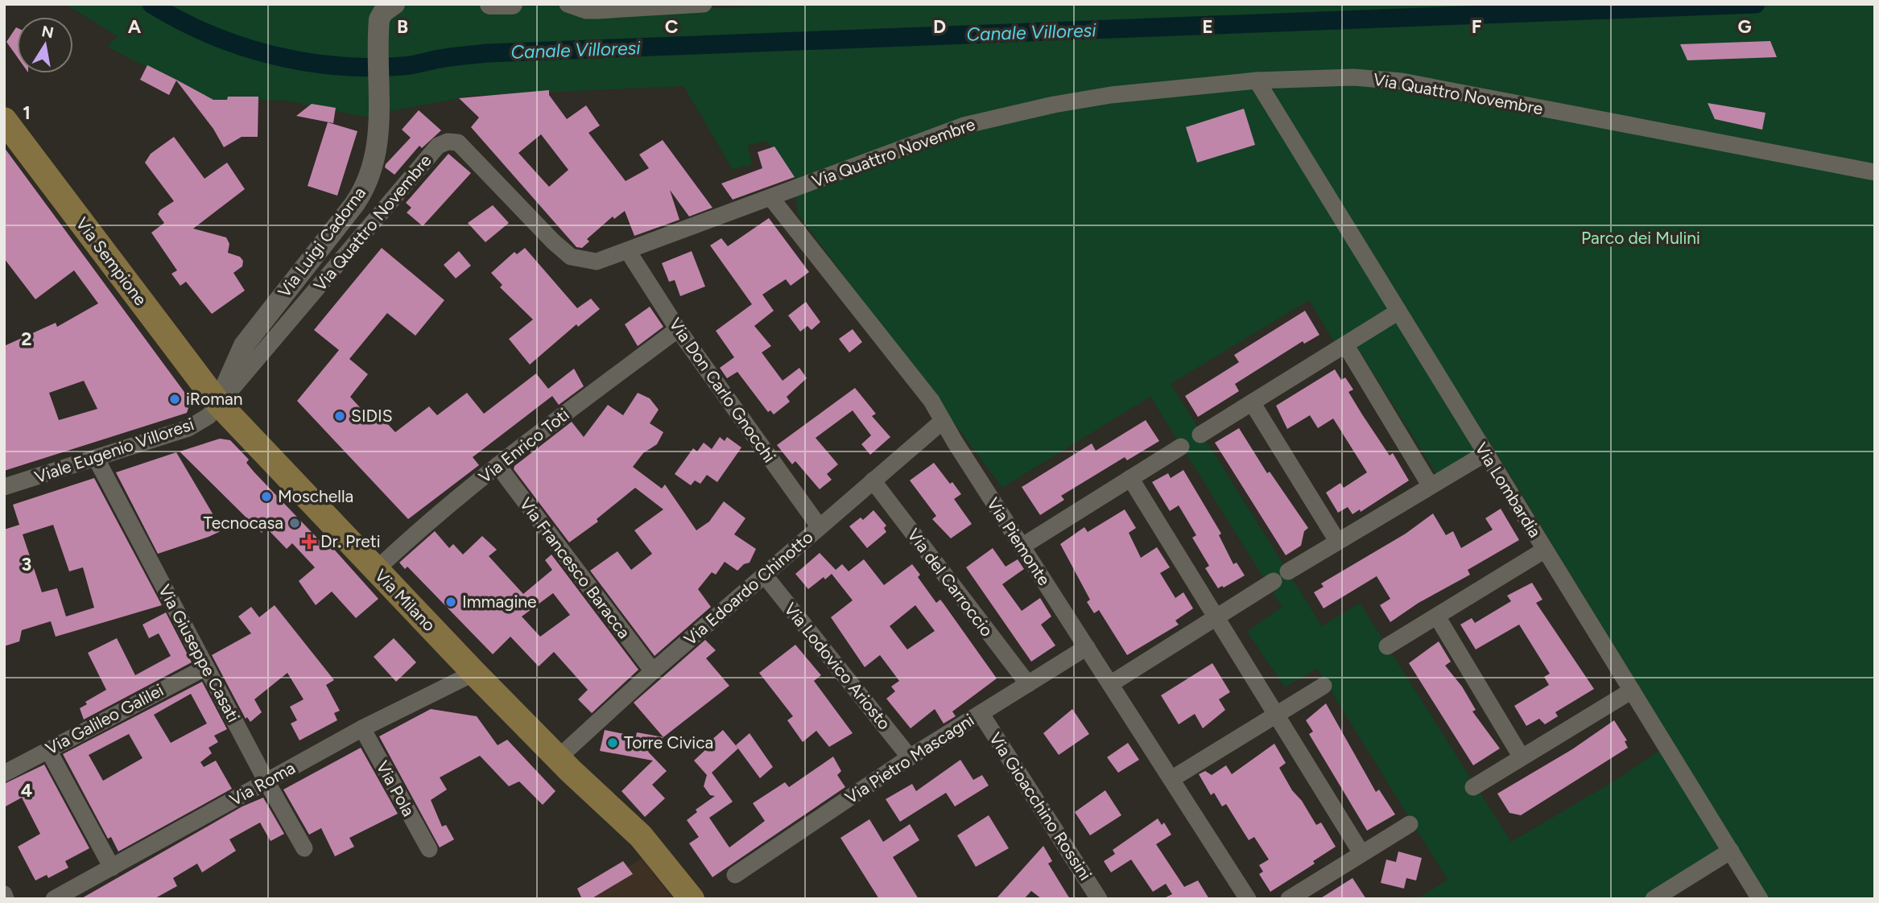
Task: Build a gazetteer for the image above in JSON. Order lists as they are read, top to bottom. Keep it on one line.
{"streets":{"main road":["Via Sempione","Via Milano"],"street":["Via Quattro Novembre","Via Luigi Cadorna","Via Don Carlo Gnocchi","Via Enrico Toti","Viale Eugenio Villoresi","Via Lombardia","Via Piemonte","Via Francesco Baracca","Via del Carroccio","Via Edoardo Chinotto","Via Giuseppe Casati","Via Lodovico Ariosto","Via Galileo Galilei","Via Pietro Mascagni","Via Roma","Via Pola","Via Gioacchino Rossini"]},"crossings":[["Via Quattro Novembre","Via Luigi Cadorna"],["Via Quattro Novembre","Via Sempione"],["Via Quattro Novembre","Via Don Carlo Gnocchi"],["Via Quattro Novembre","Viale Eugenio Villoresi"],["Via Quattro Novembre","Via Lombardia"],["Via Quattro Novembre","Via Piemonte"],["Via Quattro Novembre","Via Milano"],["Via Luigi Cadorna","Via Sempione"],["Via Luigi Cadorna","Viale Eugenio Villoresi"],["Via Luigi Cadorna","Via Milano"],["Via Sempione","Viale Eugenio Villoresi"],["Via Sempione","Via Milano"],["Via Don Carlo Gnocchi","Via Enrico Toti"],["Via Don Carlo Gnocchi","Via Edoardo Chinotto"],["Via Enrico Toti","Via Francesco Baracca"],["Via Enrico Toti","Via Milano"],["Viale Eugenio Villoresi","Via Milano"],["Viale Eugenio Villoresi","Via Giuseppe Casati"],["Via Piemonte","Via Edoardo Chinotto"],["Via Piemonte","Via Pietro Mascagni"],["Via Francesco Baracca","Via Edoardo Chinotto"],["Via del Carroccio","Via Edoardo Chinotto"],["Via del Carroccio","Via Pietro Mascagni"],["Via Edoardo Chinotto","Via Milano"],["Via Edoardo Chinotto","Via Lodovico Ariosto"],["Via Milano","Via Roma"],["Via Giuseppe Casati","Via Galileo Galilei"],["Via Giuseppe Casati","Via Roma"],["Via Lodovico Ariosto","Via Pietro Mascagni"],["Via Pietro Mascagni","Via Gioacchino Rossini"],["Via Roma","Via Pola"]],"water":["Canale Villoresi"],"parks":["Parco dei Mulini"],"places":{"other":["iRoman","SIDIS","Moschella","Tecnocasa","Immagine","Torre Civica"],"health":["Dr. Preti"]},"north":"top","grid":{"columns":["A","B","C","D","E","F","G"],"rows":["1","2","3","4"]}}
